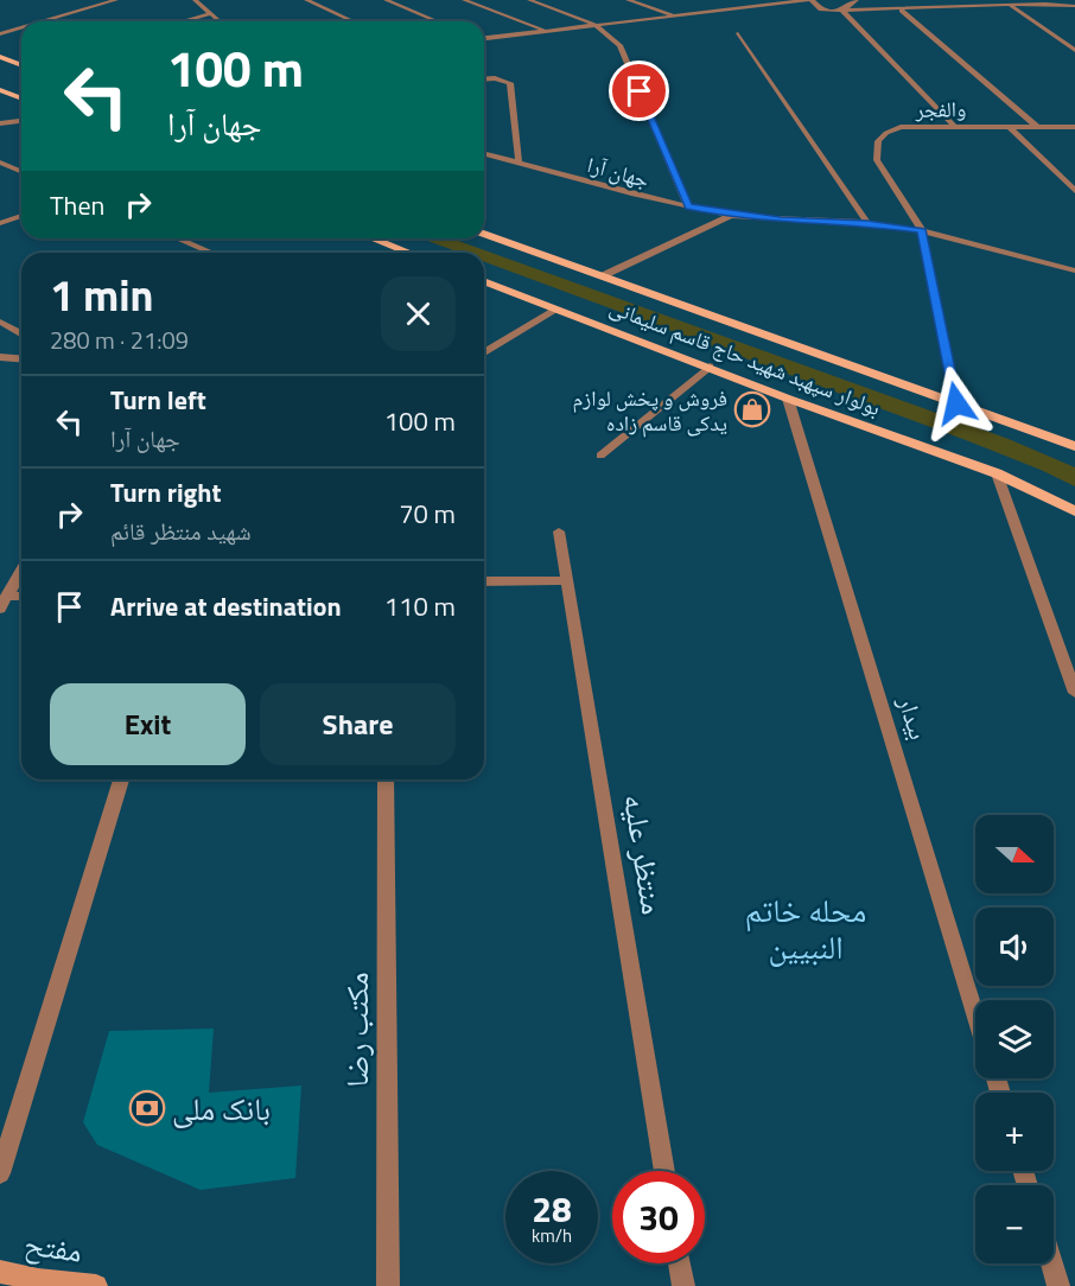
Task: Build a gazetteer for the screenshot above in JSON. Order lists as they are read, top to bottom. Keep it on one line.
{"streets":{"main road":["بولوار سپهبد شهید حاج قاسم سلیمانی","مفتح"],"street":["والفجر","جهان آرا","بیدار","منتظر علیه","مکتب رضا"]},"crossings":[["والفجر","جهان آرا"],["والفجر","بولوار سپهبد شهید حاج قاسم سلیمانی"],["بولوار سپهبد شهید حاج قاسم سلیمانی","بیدار"]],"districts":["محله خاتم النبیین"],"places":{"shop":["فروش و پخش لوازم یدکی قاسم زاده"],"bank":["بانک ملی"]},"north":"right","page":{"turn":["100 m","جهان آرا"],"then":"Then","heading":["1 min","280 m · 21:09"],"list":[{"name":"Turn left","note":"جهان آرا","value":"100 m"},{"name":"Turn right","note":"شهید منتظر قائم","value":"70 m"},{"name":"Arrive at destination","value":"110 m"}],"buttons":["Exit","Share"],"map_buttons":["+","−"],"speed":"28 km/h","limit":"30"}}
